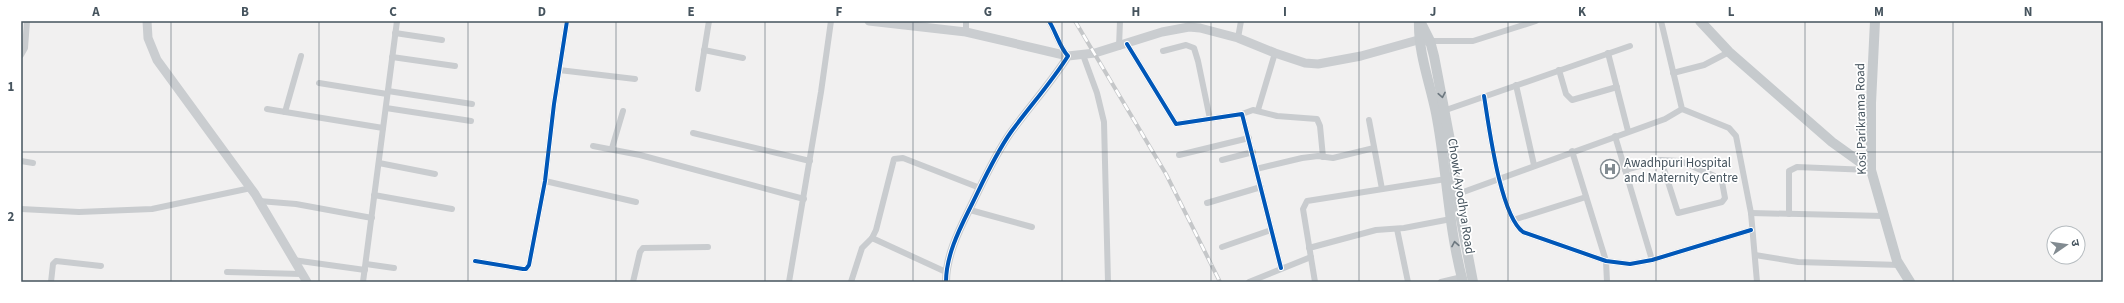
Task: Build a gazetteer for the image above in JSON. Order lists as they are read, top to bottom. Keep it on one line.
{"streets":{"main road":["Kosi Parikrama Road","Chowk Ayodhya Road"]},"places":{"hospital":["Awadhpuri Hospital and Maternity Centre"]},"north":"right","grid":{"columns":["A","B","C","D","E","F","G","H","I","J","K","L","M","N"],"rows":["1","2"]}}
